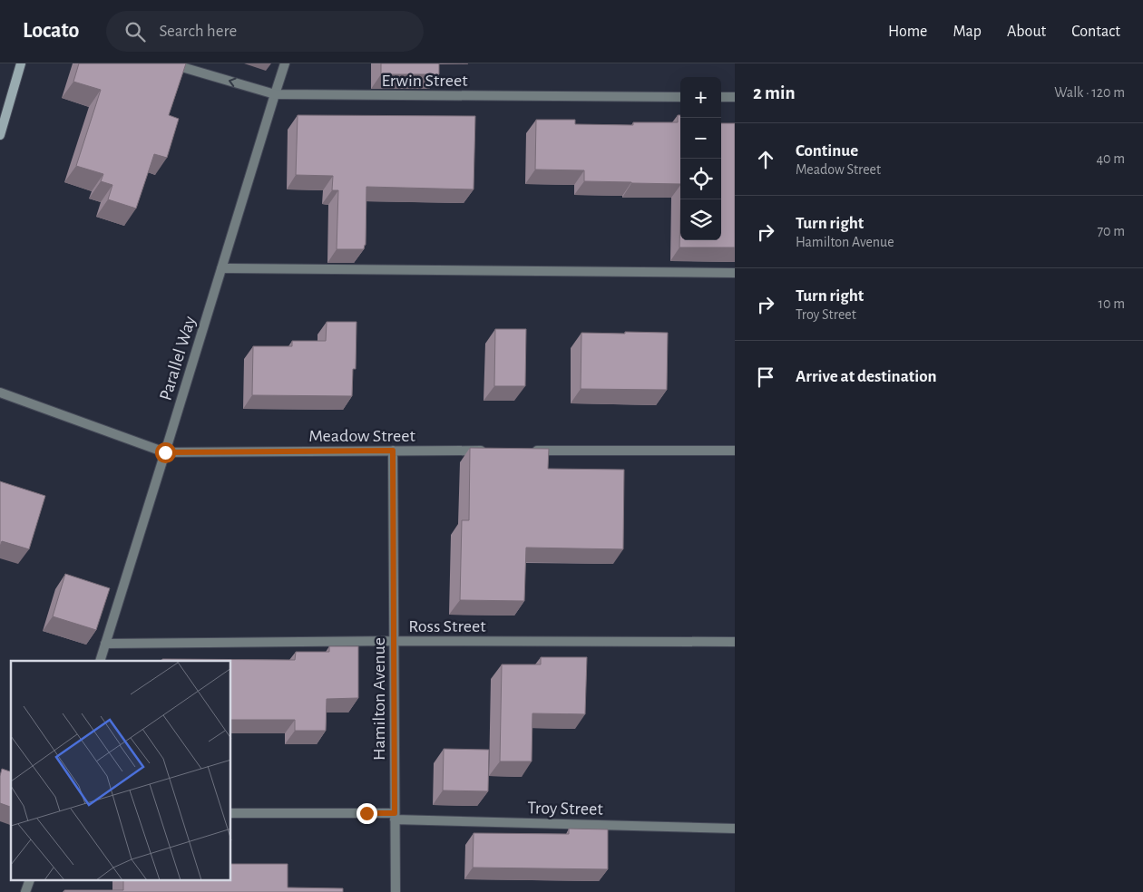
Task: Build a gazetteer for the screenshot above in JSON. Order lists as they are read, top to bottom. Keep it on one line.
{"streets":{"street":["Erwin Street","Parallel Way","Meadow Street","Ross Street","Hamilton Avenue","Troy Street"]},"crossings":[["Erwin Street","Parallel Way"],["Parallel Way","Meadow Street"],["Parallel Way","Ross Street"],["Meadow Street","Hamilton Avenue"],["Ross Street","Hamilton Avenue"],["Hamilton Avenue","Troy Street"]],"page":{"header":"Locato","search":"Search here","nav":["Home","Map","About","Contact"],"heading":["2 min","Walk · 120 m"],"map_buttons":["+","−"],"list":[["Continue","Meadow Street","40 m"],["Turn right","Hamilton Avenue","70 m"],["Turn right","Troy Street","10 m"],"Arrive at destination"]}}
